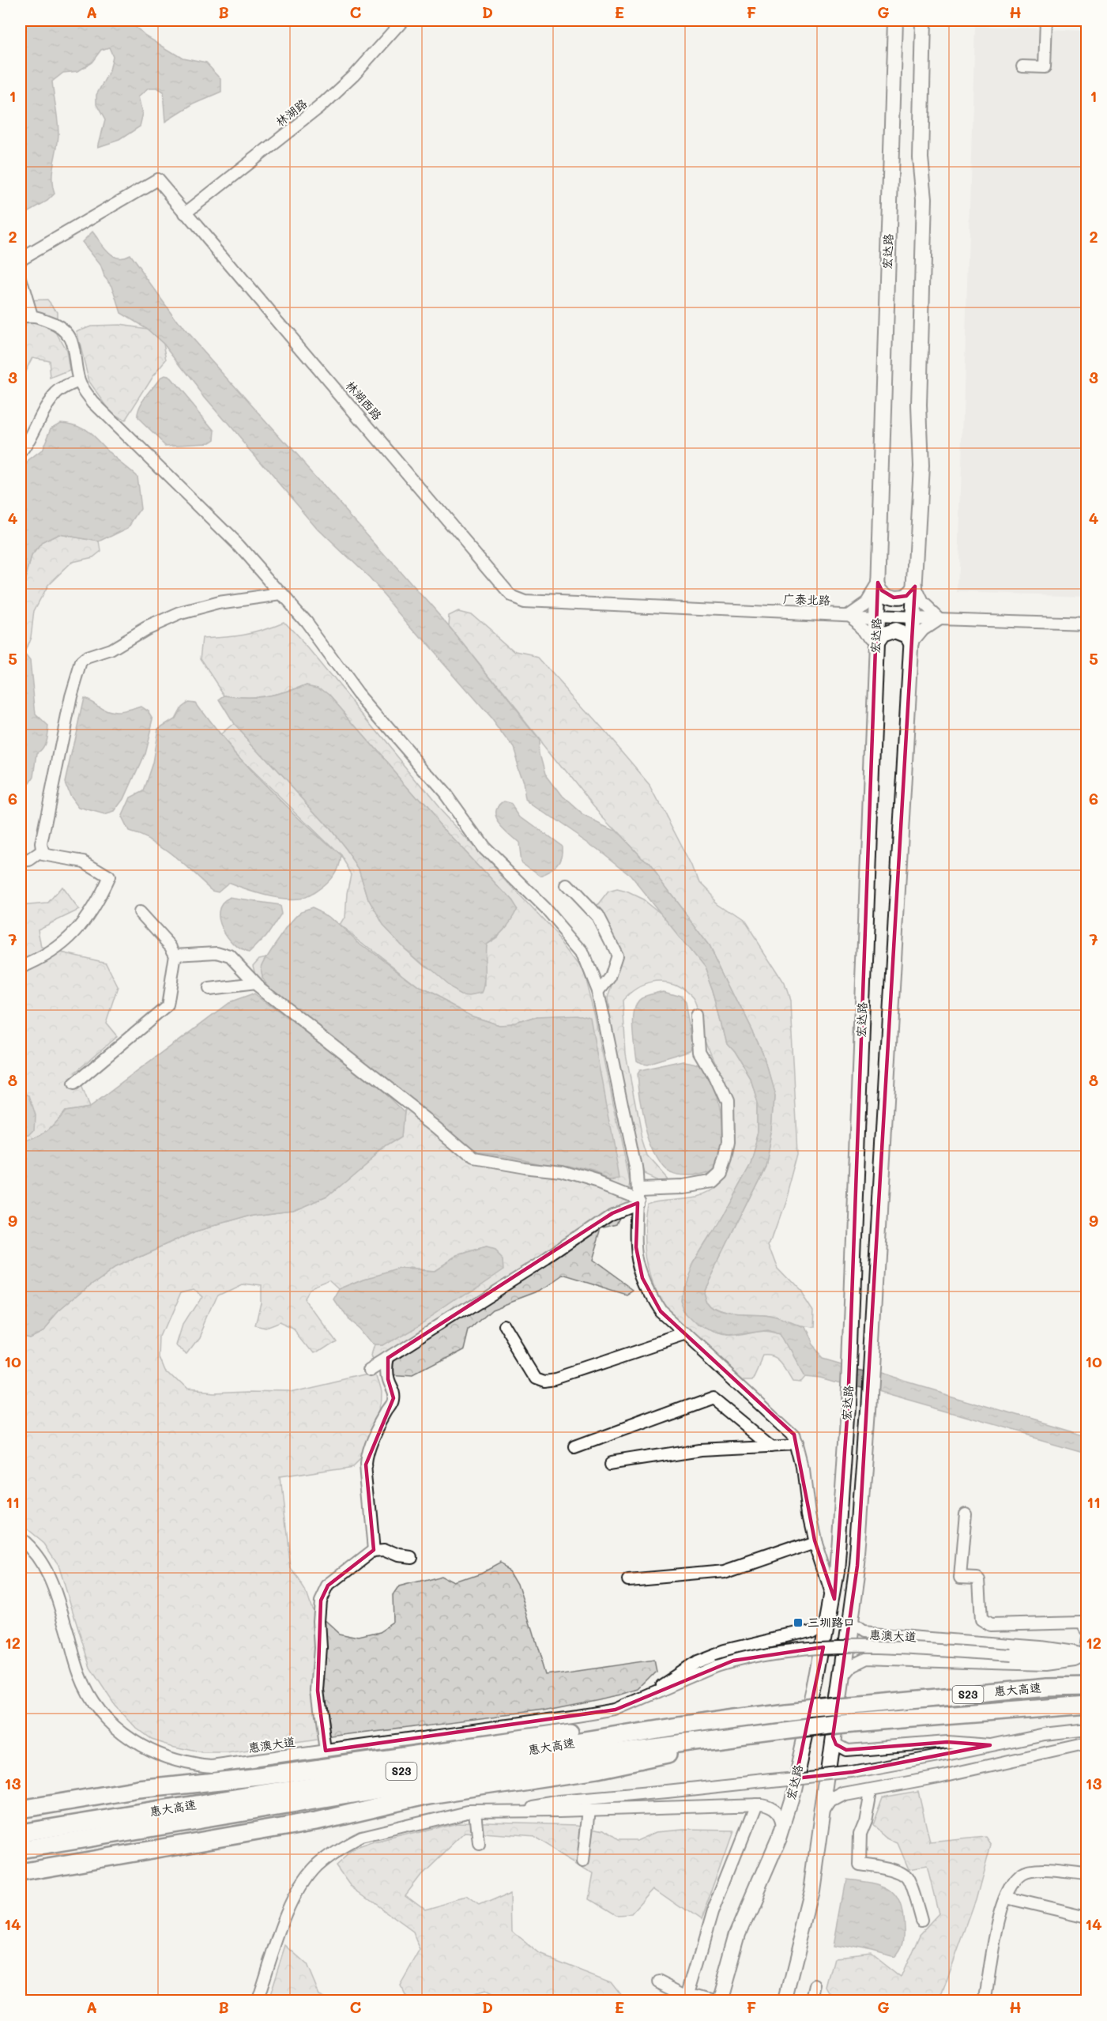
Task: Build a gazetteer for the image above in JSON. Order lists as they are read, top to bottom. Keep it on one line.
{"streets":{"highway":["惠大高速","S23"],"main road":["宏达路"],"street":["林湖路","林湖西路","广泰北路","惠澳大道"]},"crossings":[["林湖路","林湖西路"],["宏达路","广泰北路"],["林湖西路","广泰北路"]],"places":{"transit":["三圳路口"]},"grid":{"columns":["A","B","C","D","E","F","G","H"],"rows":["1","2","3","4","5","6","7","8","9","10","11","12","13","14"]}}
